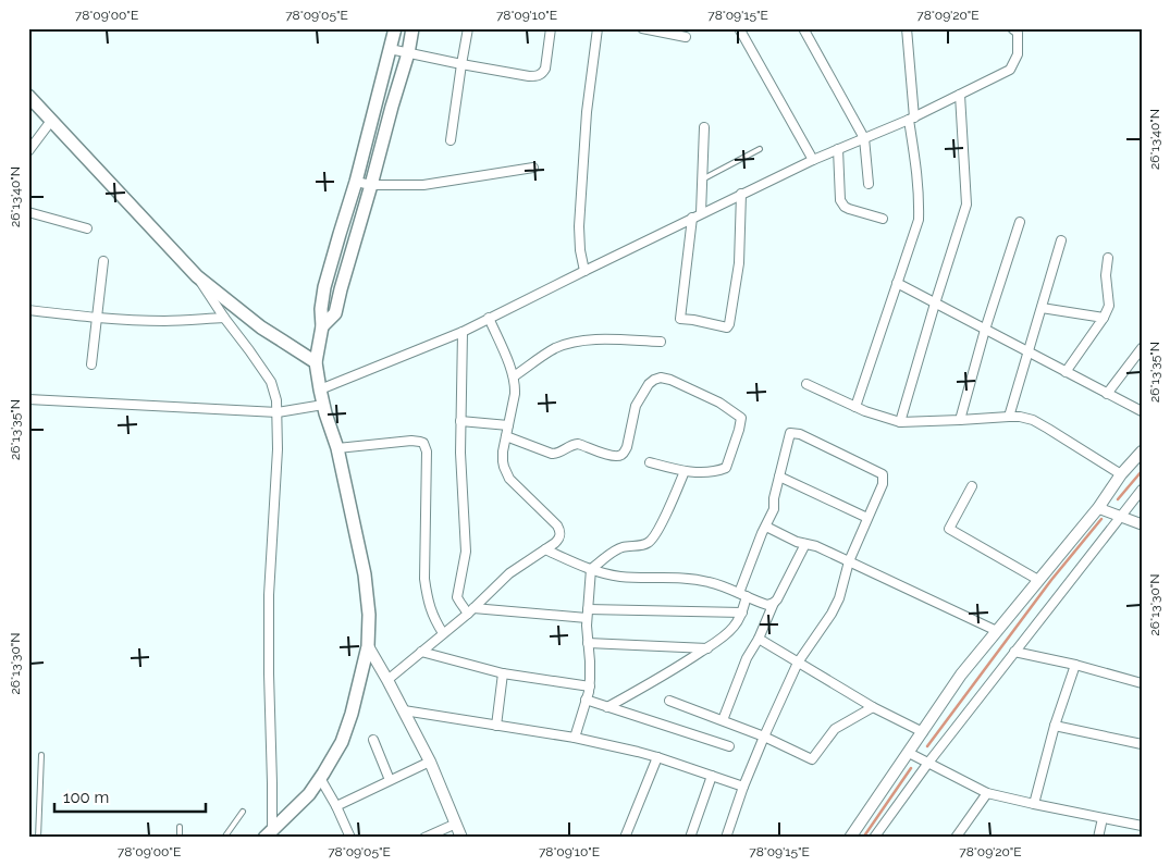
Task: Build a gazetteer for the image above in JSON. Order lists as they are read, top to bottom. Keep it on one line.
{"scale_bar":"100 m","coordinates":["78°09'00\"E","78°09'05\"E","78°09'10\"E","78°09'15\"E","78°09'20\"E","26°13'40\"N","26°13'35\"N","26°13'30\"N"]}
